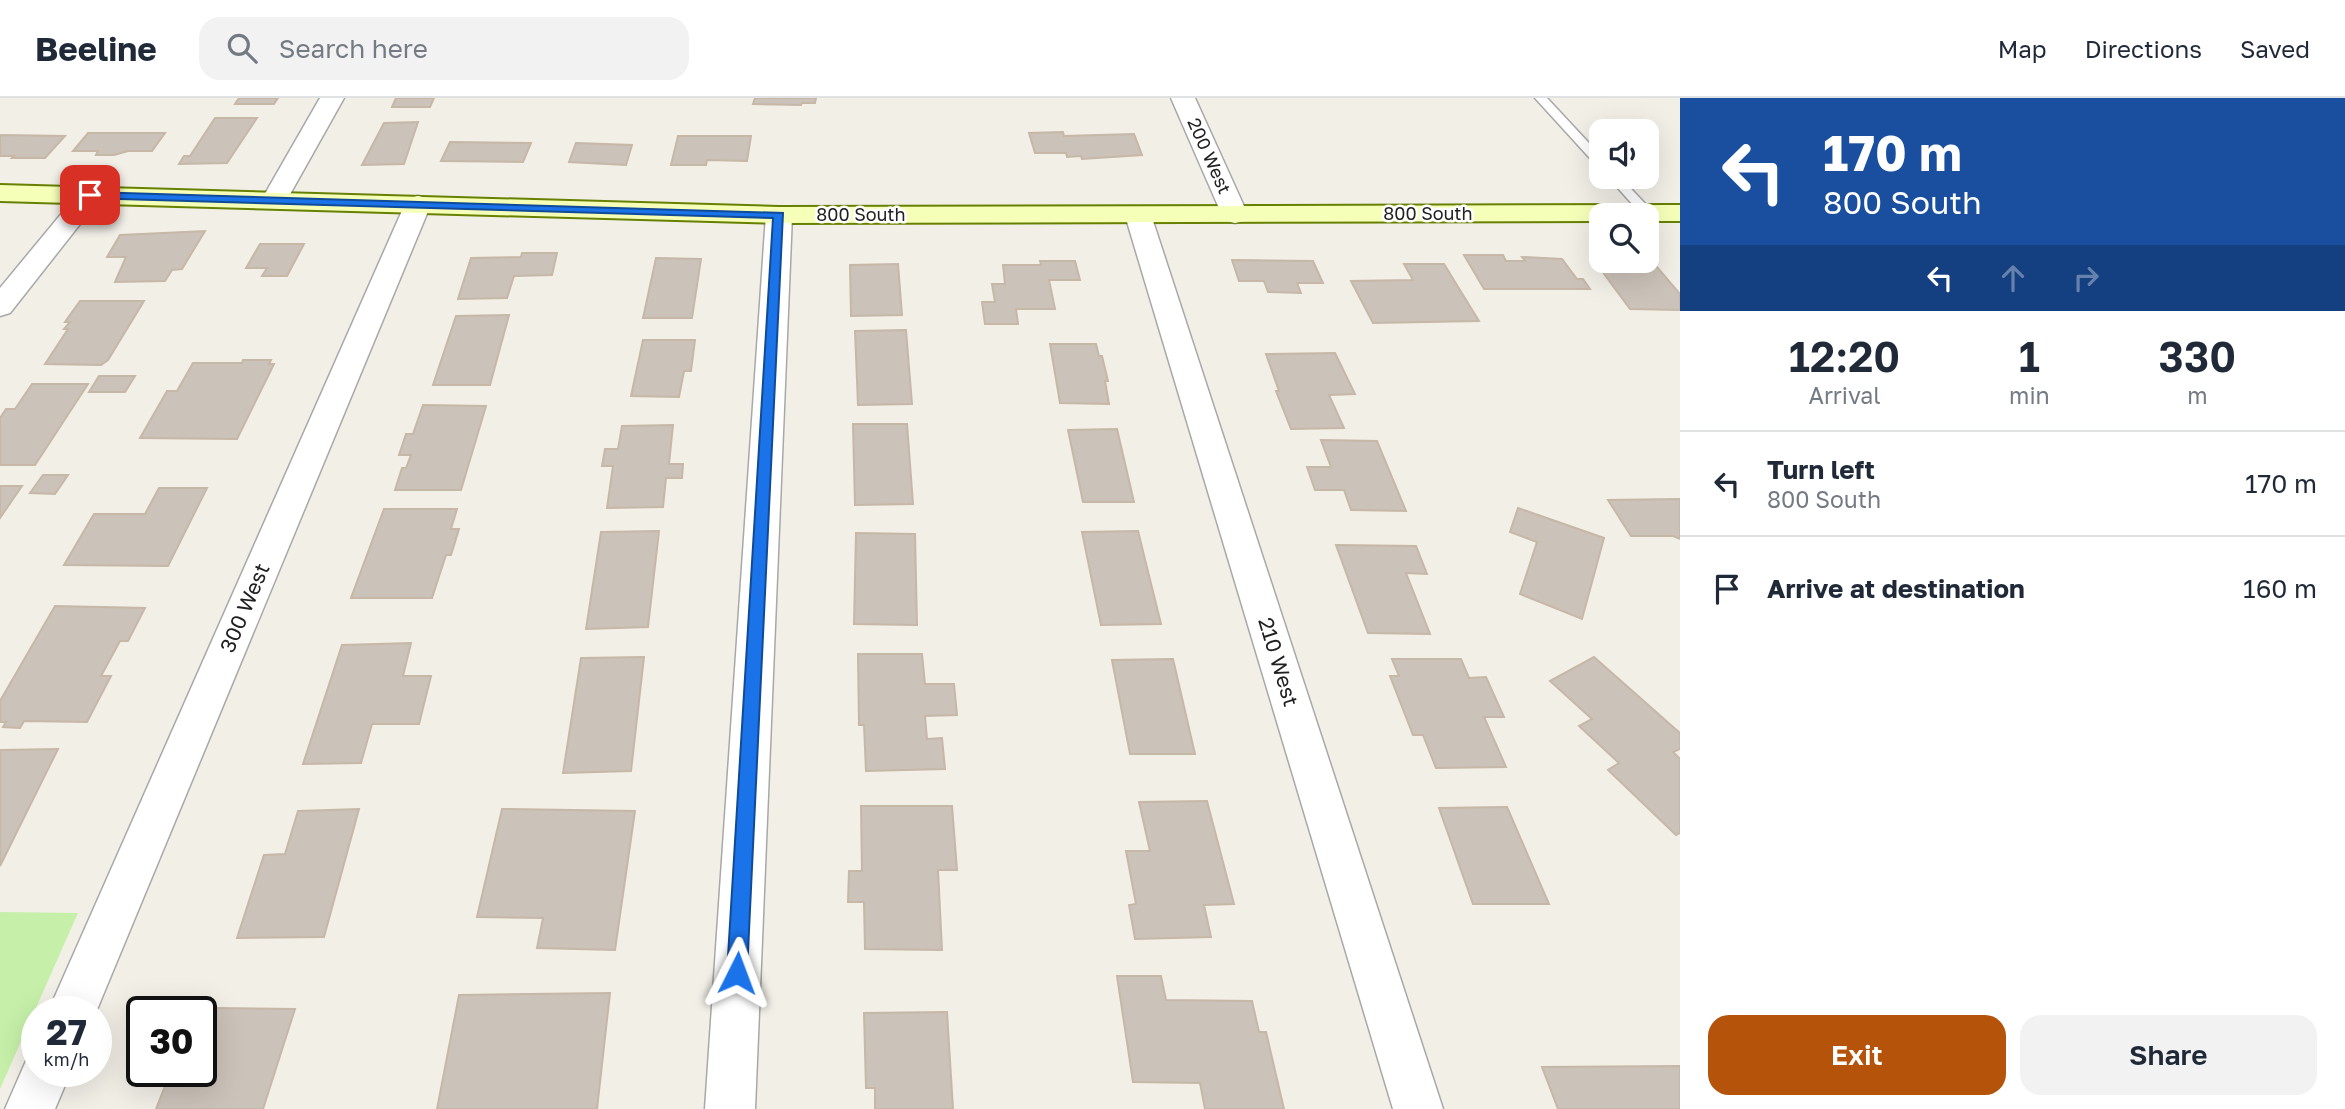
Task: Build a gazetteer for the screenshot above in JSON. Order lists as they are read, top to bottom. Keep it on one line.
{"streets":{"main road":["800 South"],"street":["200 West","300 West","210 West"]},"crossings":[["200 West","800 South"],["800 South","300 West"],["800 South","210 West"]],"page":{"header":"Beeline","search":"Search here","nav":["Map","Directions","Saved"],"turn":["170 m","800 South"],"eta":["12:20","Arrival","1","min","330","m"],"list":[{"name":"Turn left","note":"800 South","value":"170 m"},{"name":"Arrive at destination","value":"160 m"}],"speed":"27 km/h","limit":"30","buttons":["Exit","Share"]}}
